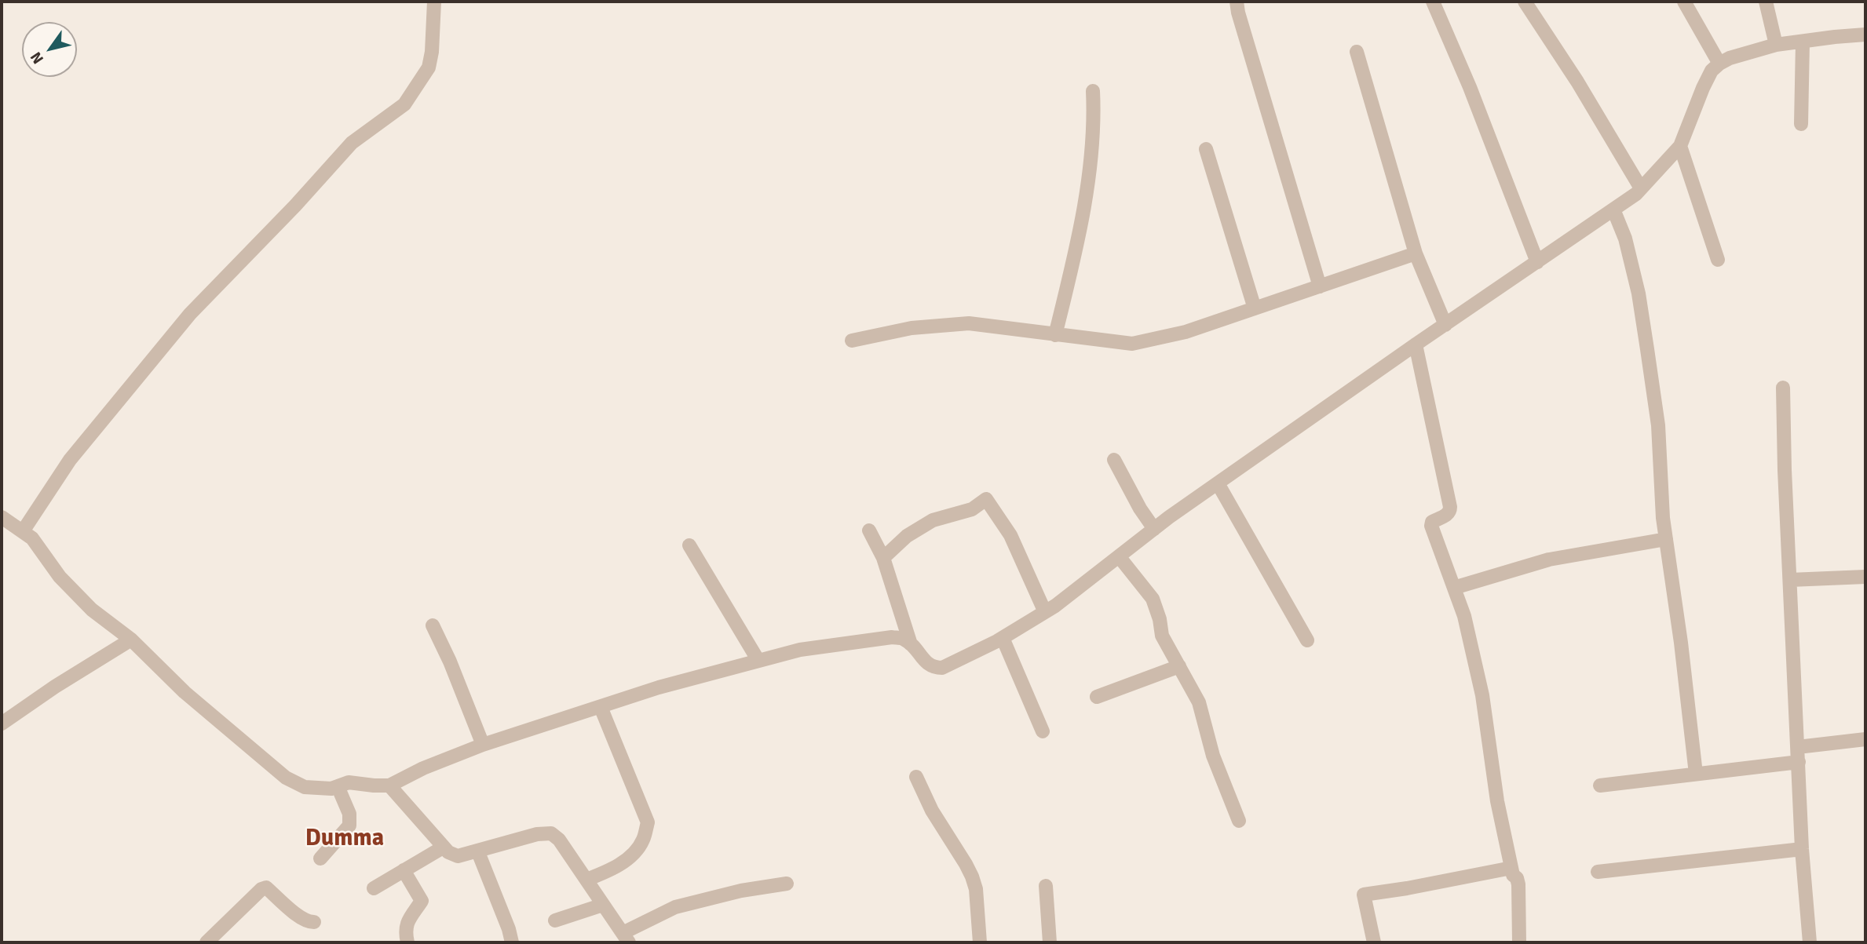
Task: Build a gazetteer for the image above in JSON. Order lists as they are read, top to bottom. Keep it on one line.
{"districts":["Dumma"],"north":"bottom left"}
